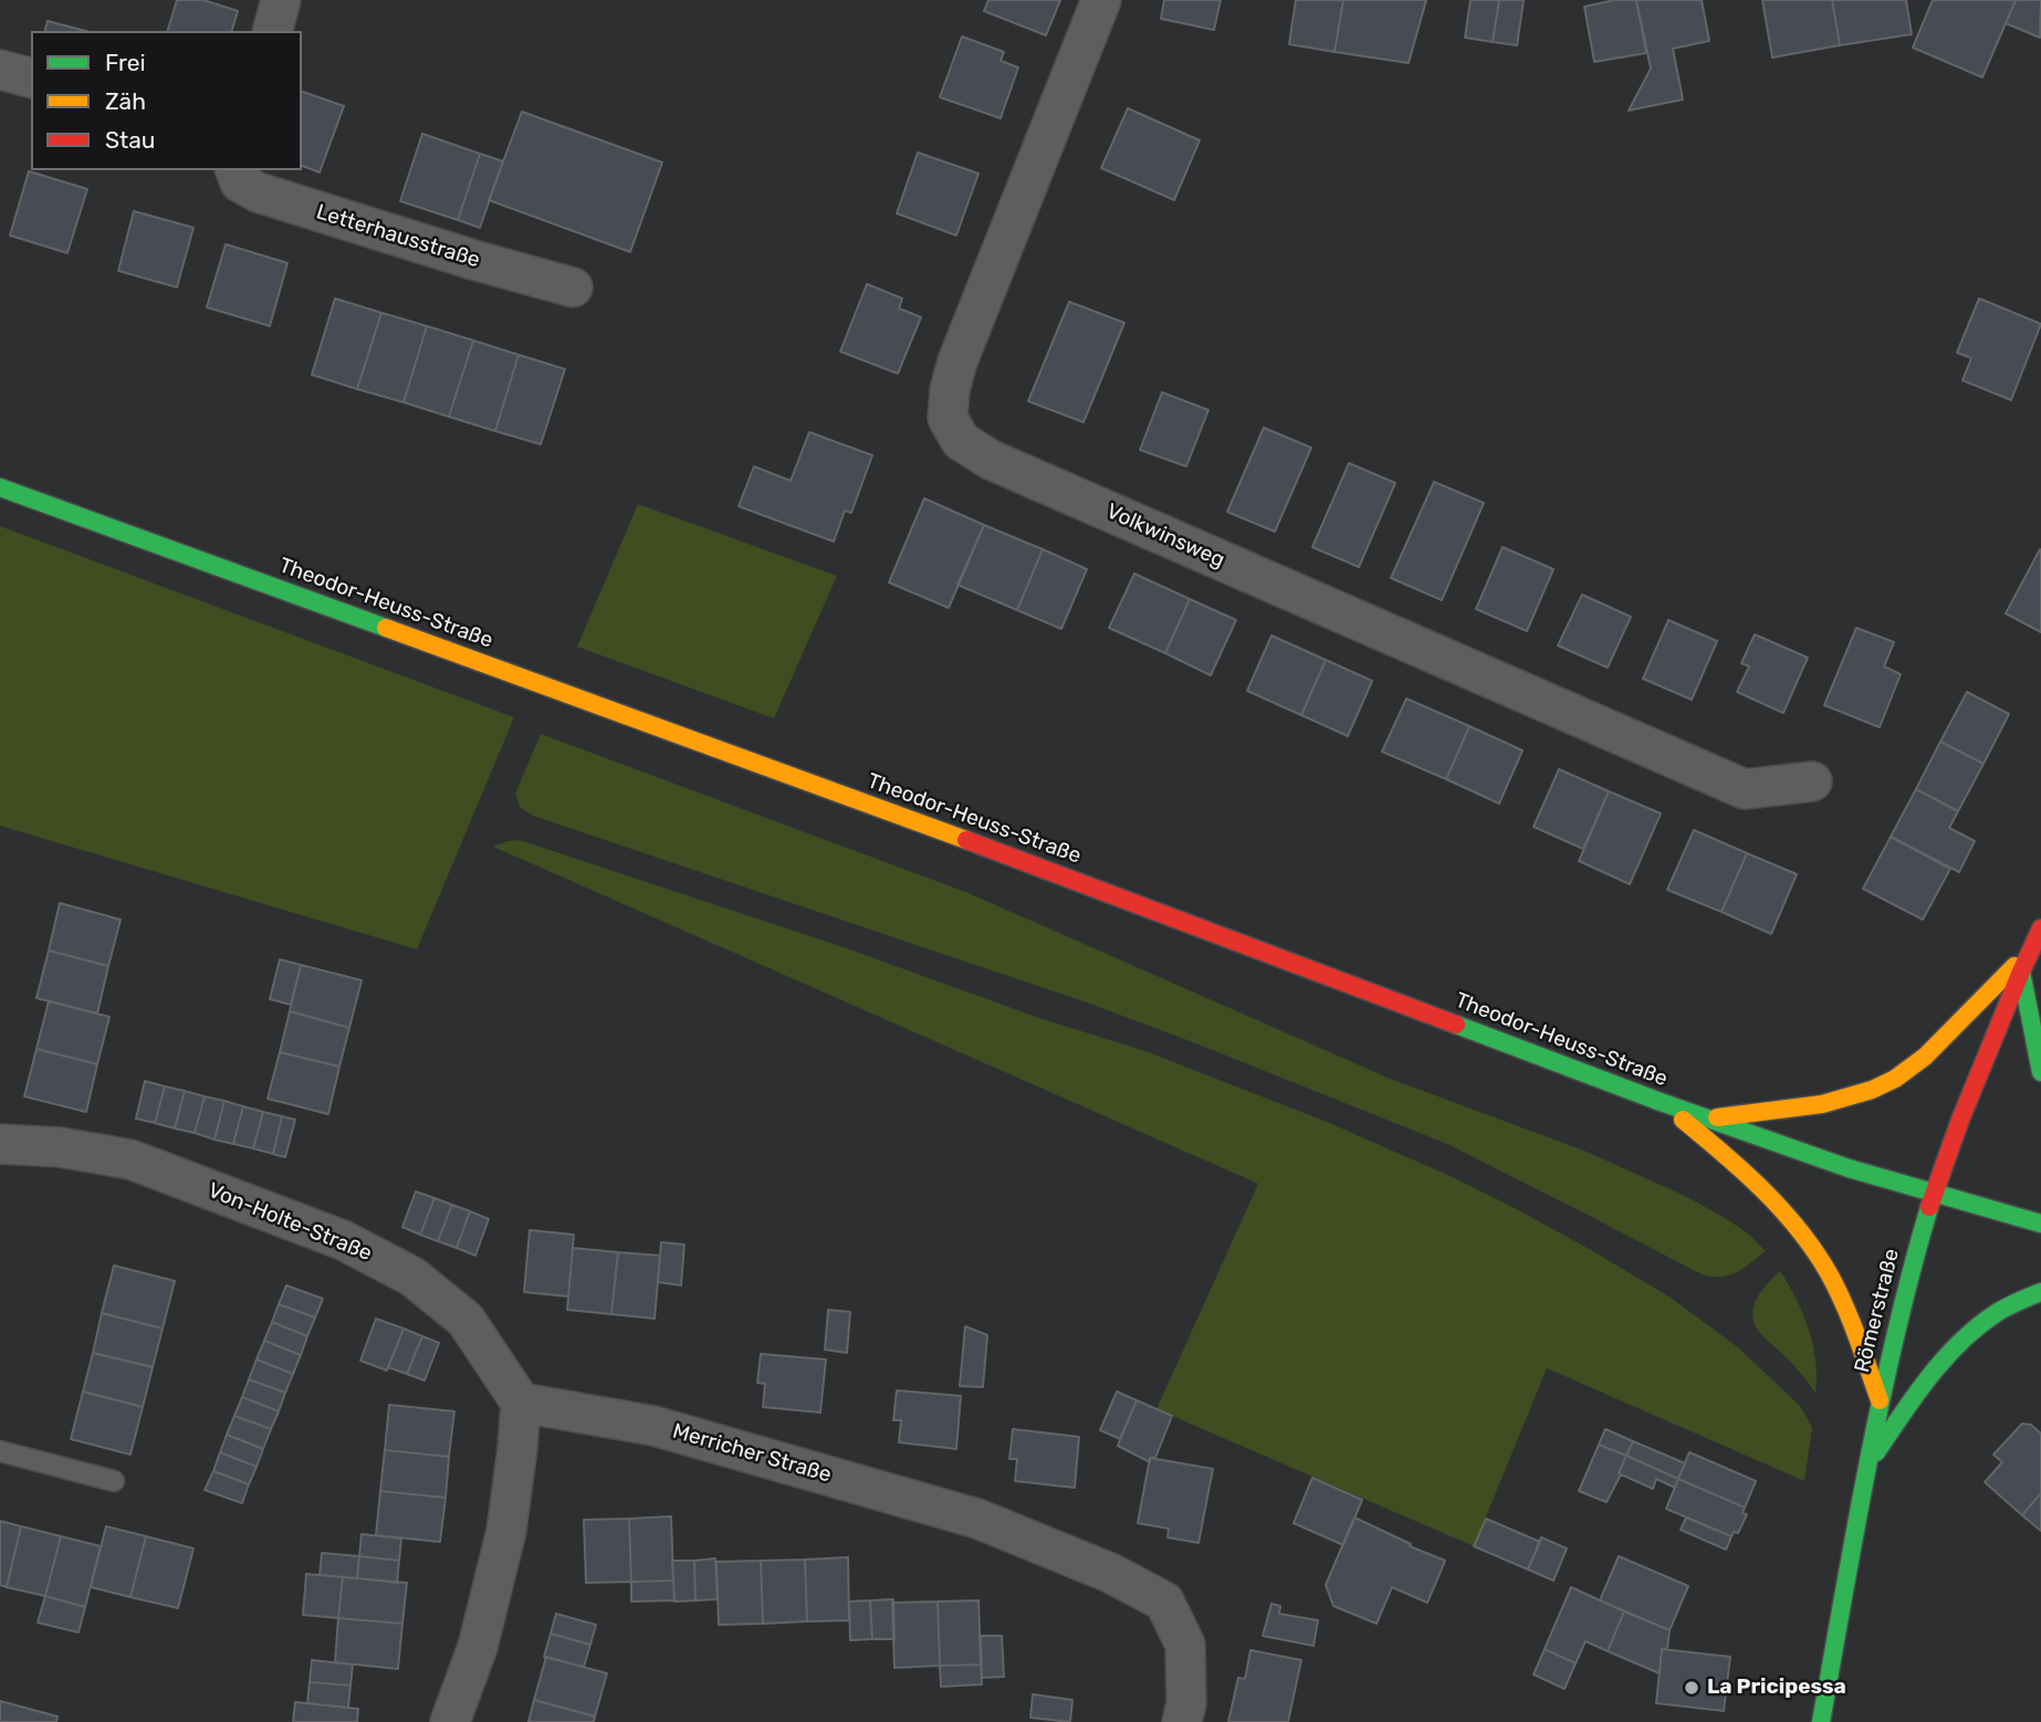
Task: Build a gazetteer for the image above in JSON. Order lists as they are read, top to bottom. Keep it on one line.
{"streets":{"main road":["Theodor-Heuss-Straße","Römerstraße"],"street":["Letterhausstraße","Volkwinsweg","Von-Holte-Straße","Merricher Straße"]},"crossings":[["Theodor-Heuss-Straße","Römerstraße"],["Von-Holte-Straße","Merricher Straße"]],"places":["La Pricipessa"],"legend":["Frei","Zäh","Stau"]}
